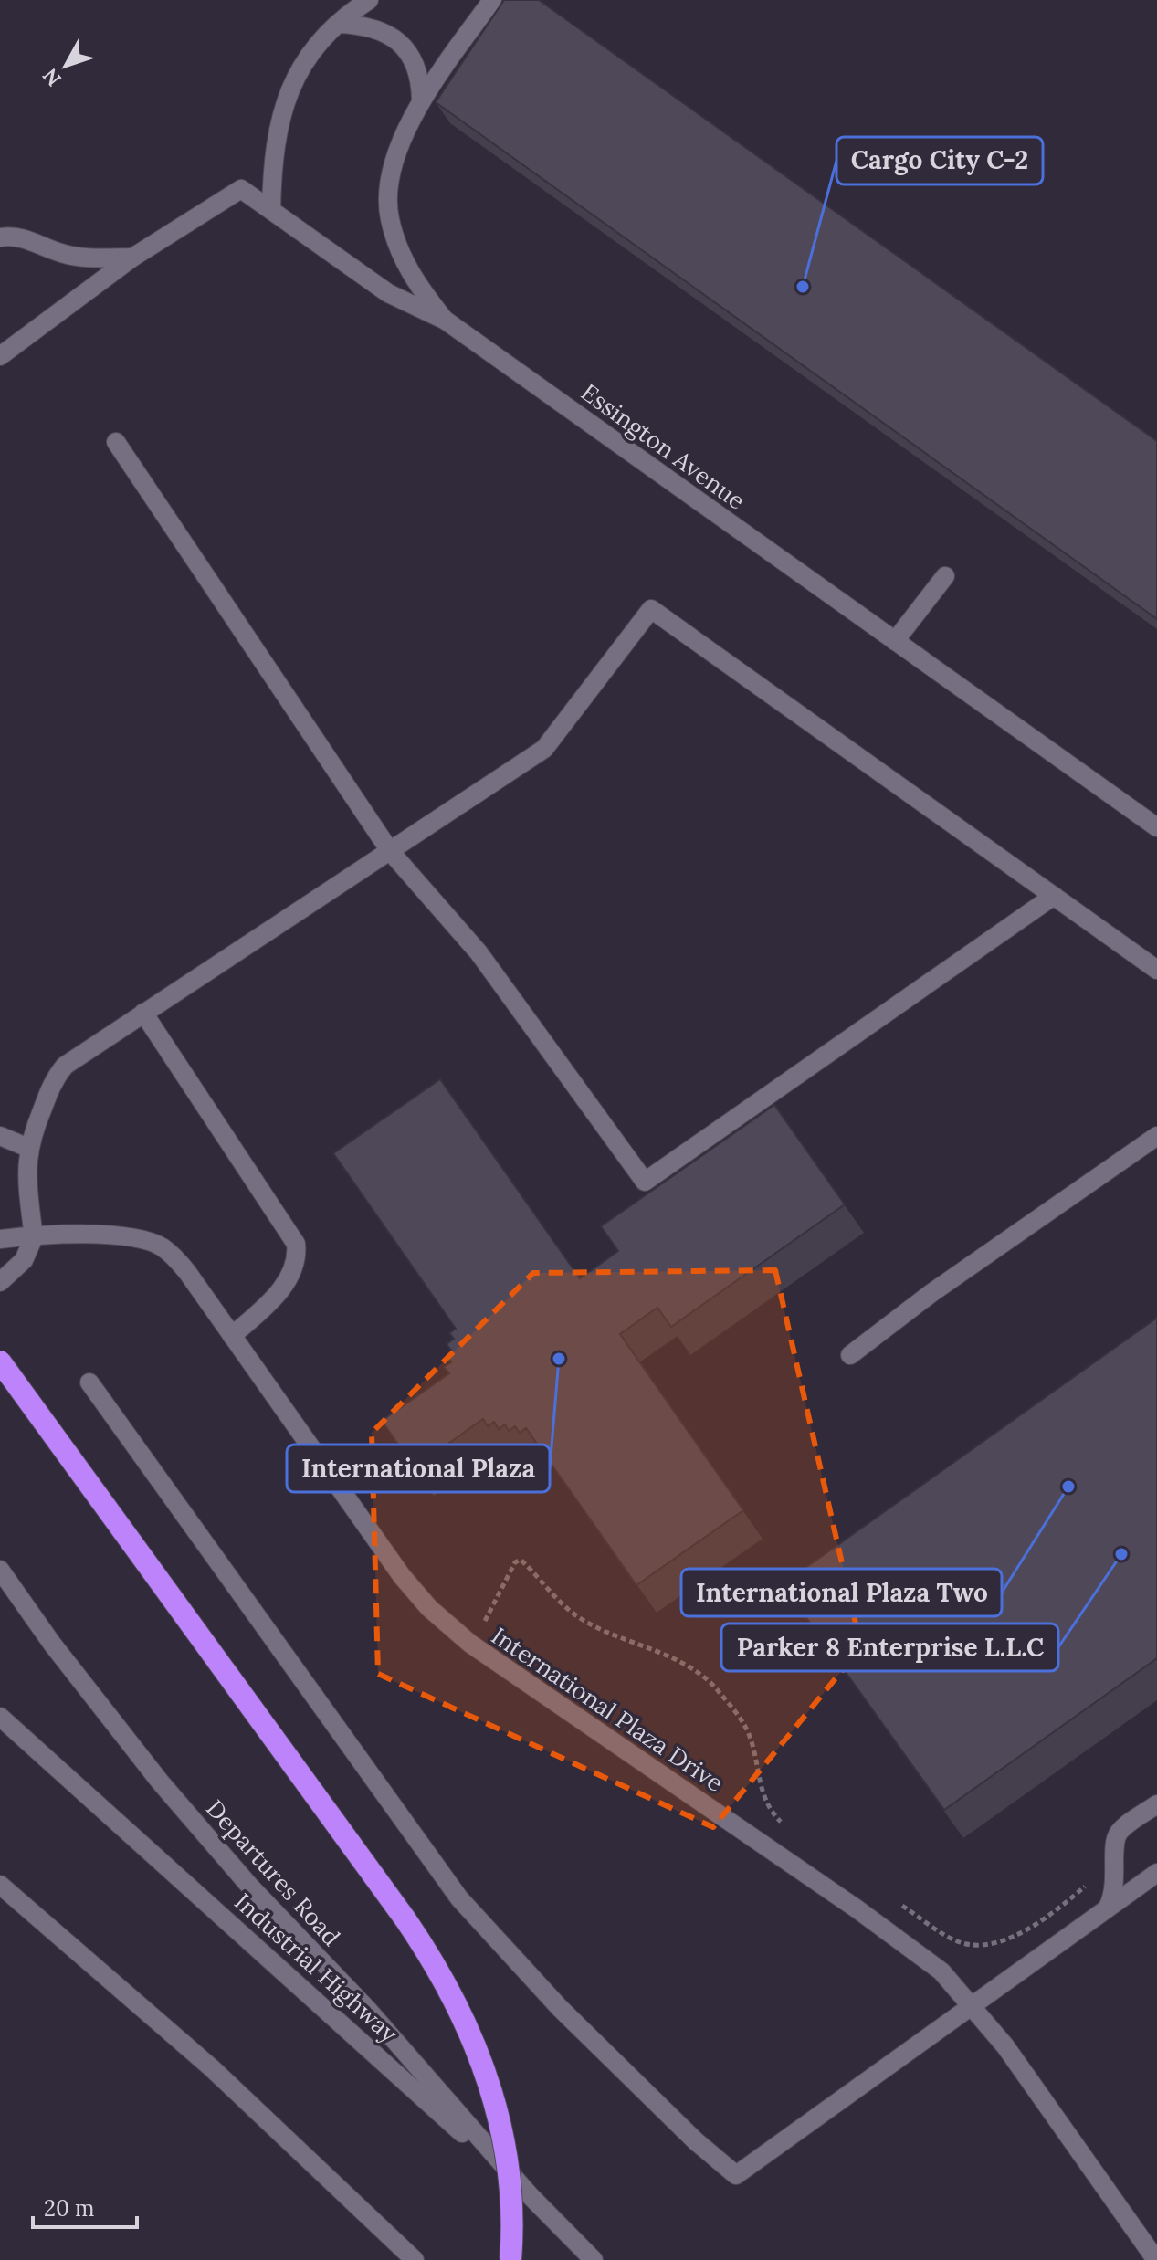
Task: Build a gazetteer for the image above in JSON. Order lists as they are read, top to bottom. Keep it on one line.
{"streets":{"street":["Essington Avenue","International Plaza Drive","Departures Road","Industrial Highway"]},"crossings":[["Departures Road","Industrial Highway"]],"places":["Cargo City C-2","International Plaza","International Plaza Two","Parker 8 Enterprise L.L.C"],"scale_bar":"20 m","north":"bottom left"}
